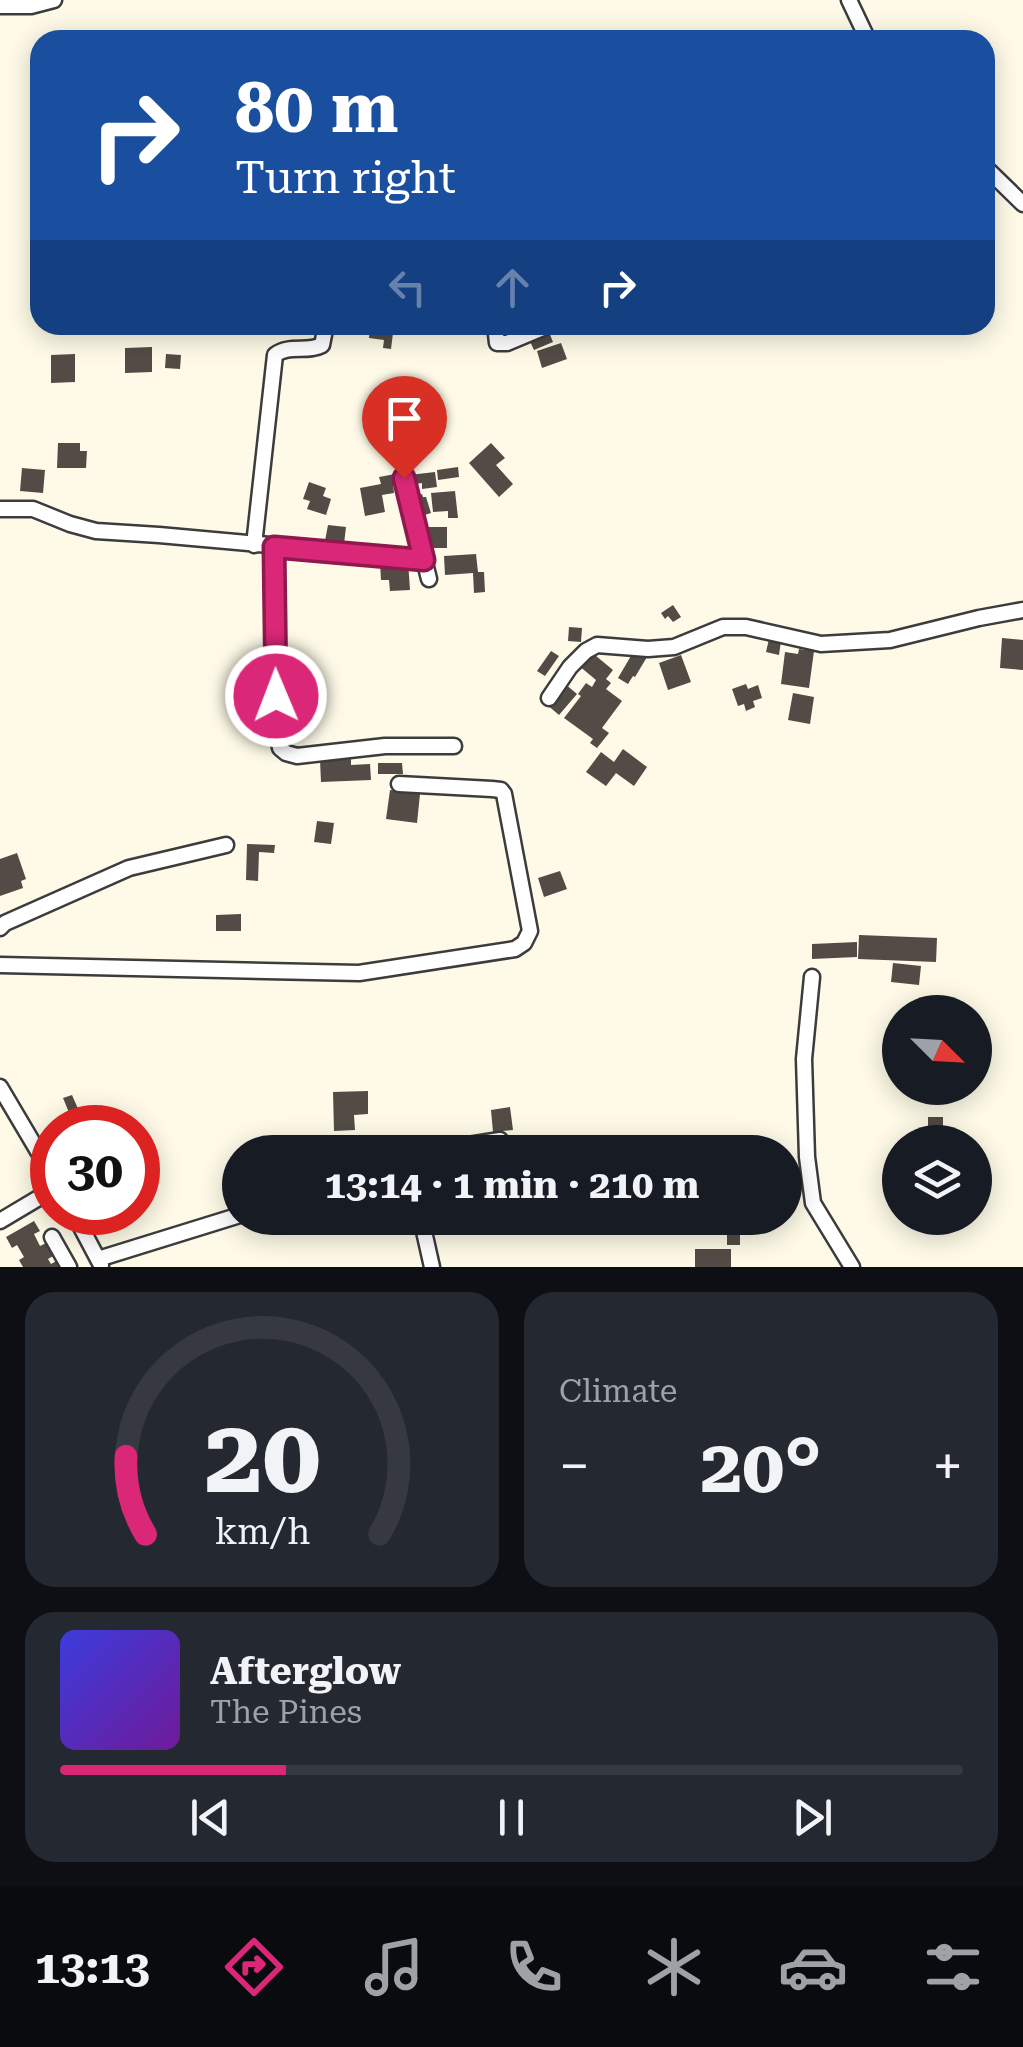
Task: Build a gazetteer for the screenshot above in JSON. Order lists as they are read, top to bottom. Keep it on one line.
{"north":"bottom right","page":{"turn":["80 m","Turn right"],"limit":"30","trip":"13:14 · 1 min · 210 m","tile":"Climate","heat":["−","20°","+"],"song":["Afterglow","The Pines"],"tabs":"13:13","gauge":["20","km/h"]}}
